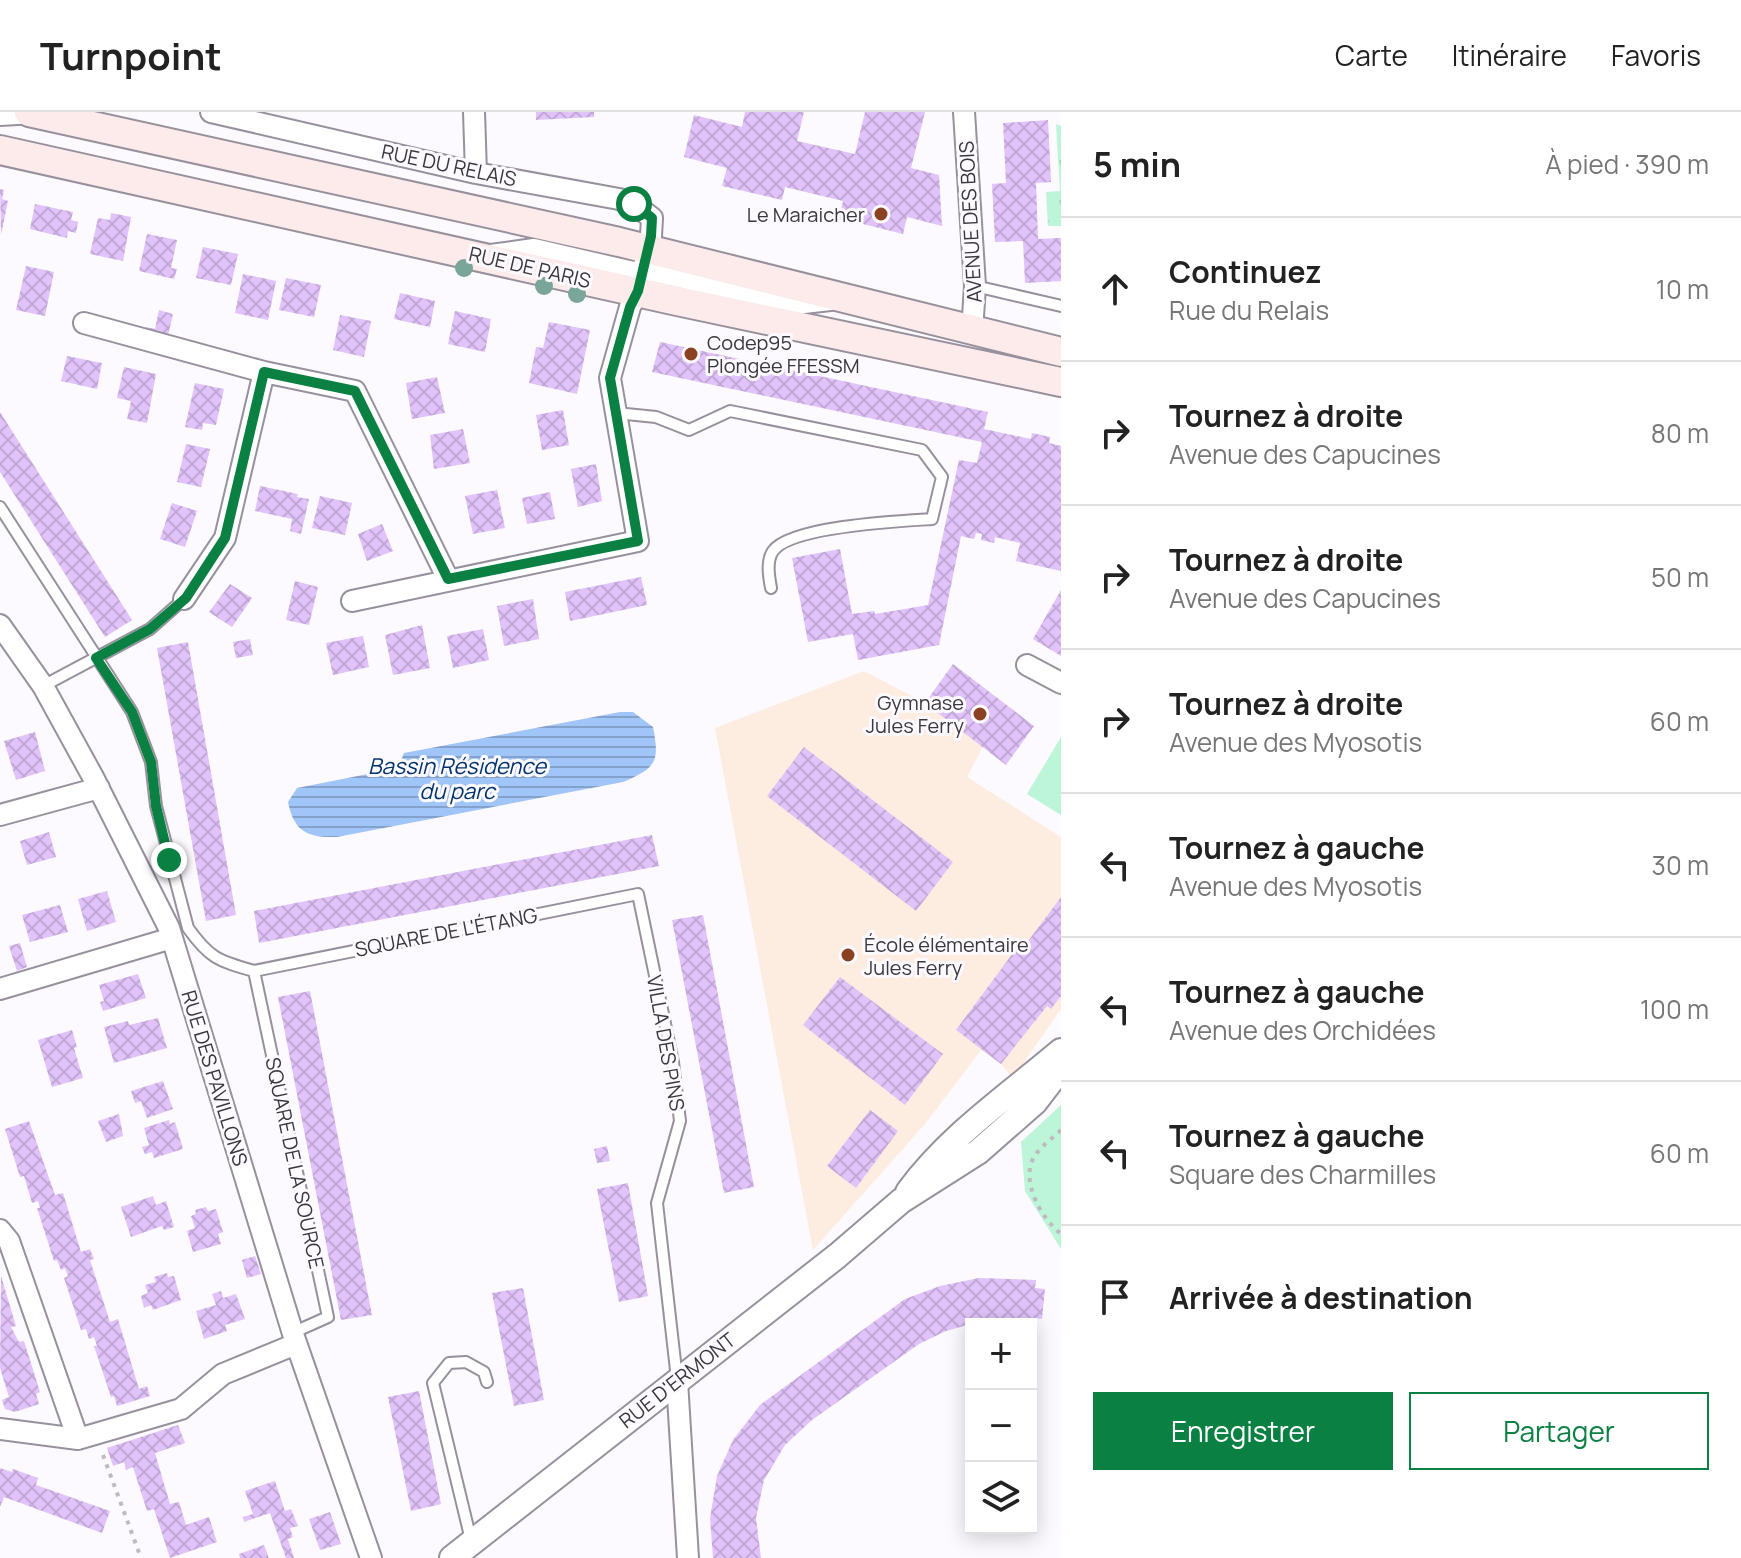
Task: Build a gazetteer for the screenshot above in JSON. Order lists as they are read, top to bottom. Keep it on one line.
{"streets":{"main road":["RUE DE PARIS"],"street":["RUE DU RELAIS","AVENUE DES BOIS","RUE DES PAVILLONS","RUE D'ERMONT"],"lane":["SQUARE DE L'ÉTANG","VILLA DES PINS","SQUARE DE LA SOURCE"]},"crossings":[["RUE DU RELAIS","RUE DE PARIS"],["AVENUE DES BOIS","RUE DE PARIS"],["SQUARE DE L'ÉTANG","VILLA DES PINS"],["SQUARE DE L'ÉTANG","SQUARE DE LA SOURCE"],["VILLA DES PINS","RUE D'ERMONT"],["RUE DES PAVILLONS","SQUARE DE LA SOURCE"]],"water":["Bassin Résidence du parc"],"places":["Le Maraicher","Codep95 Plongée FFESSM","Gymnase Jules Ferry","École élémentaire Jules Ferry"],"page":{"header":"Turnpoint","nav":["Carte","Itinéraire","Favoris"],"heading":["5 min","À pied · 390 m"],"list":[["Continuez","Rue du Relais","10 m"],["Tournez à droite","Avenue des Capucines","80 m"],["Tournez à droite","Avenue des Capucines","50 m"],["Tournez à droite","Avenue des Myosotis","60 m"],["Tournez à gauche","Avenue des Myosotis","30 m"],["Tournez à gauche","Avenue des Orchidées","100 m"],["Tournez à gauche","Square des Charmilles","60 m"],"Arrivée à destination"],"map_buttons":["+","−"],"buttons":["Enregistrer","Partager"]}}
